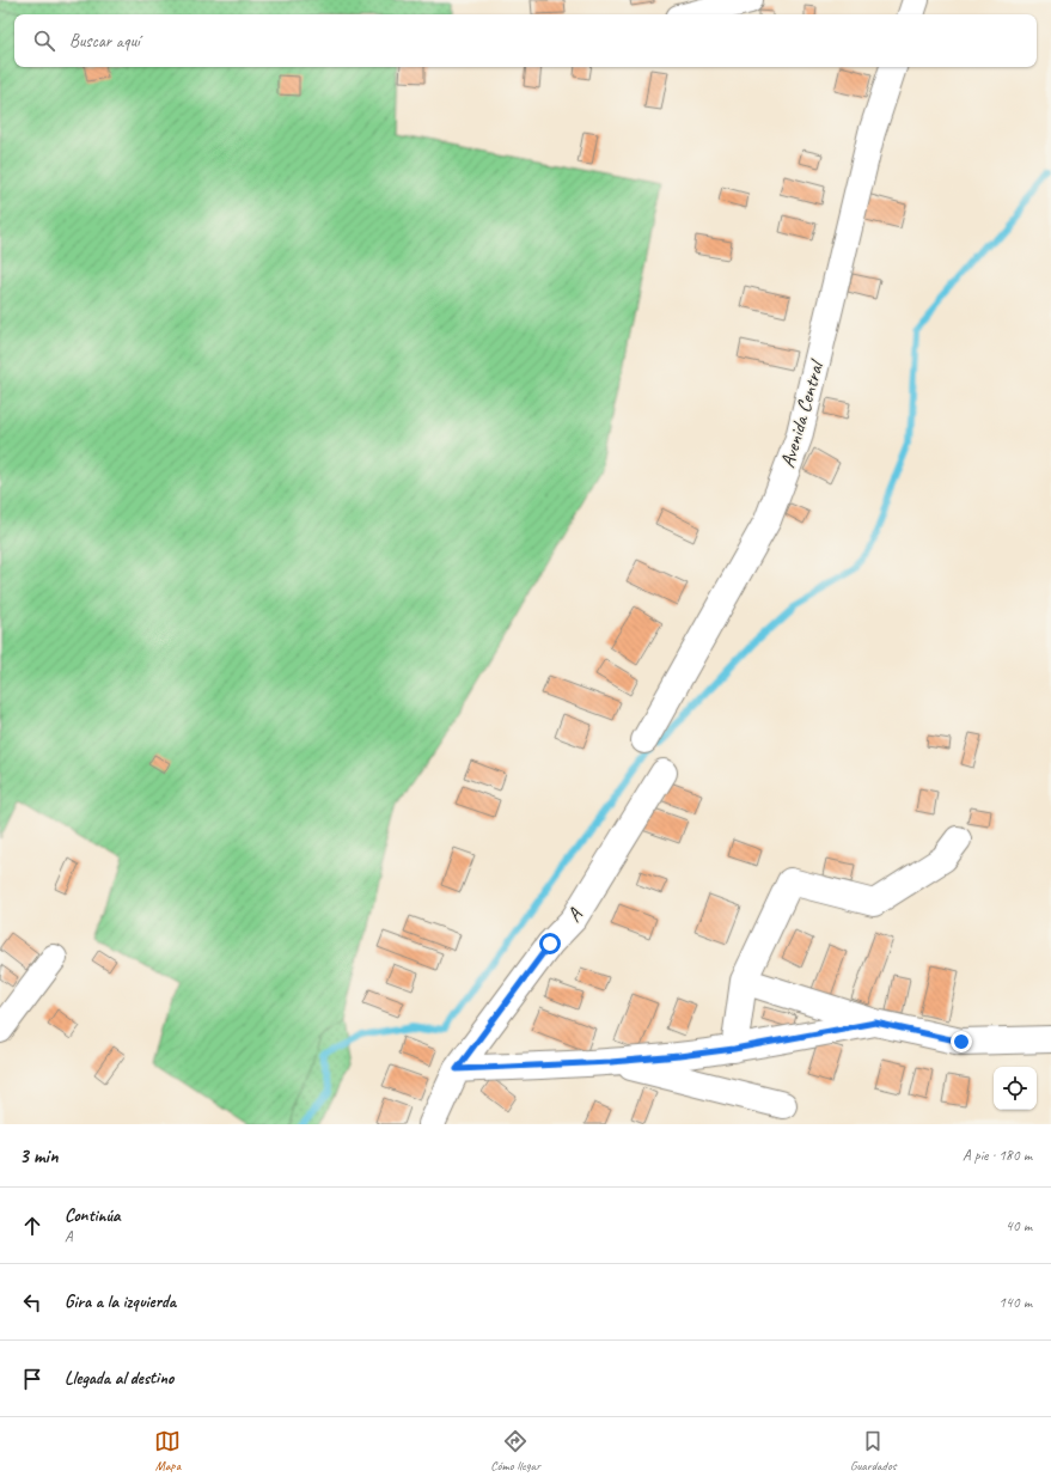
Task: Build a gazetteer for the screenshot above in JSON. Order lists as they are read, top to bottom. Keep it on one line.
{"streets":{"street":["Avenida Central","A"]},"page":{"search":"Buscar aquí","heading":["3 min","A pie · 180 m"],"list":[["Continúa","A","40 m"],["Gira a la izquierda","140 m"],"Llegada al destino"],"nav":["Mapa","Cómo llegar","Guardados"]}}
